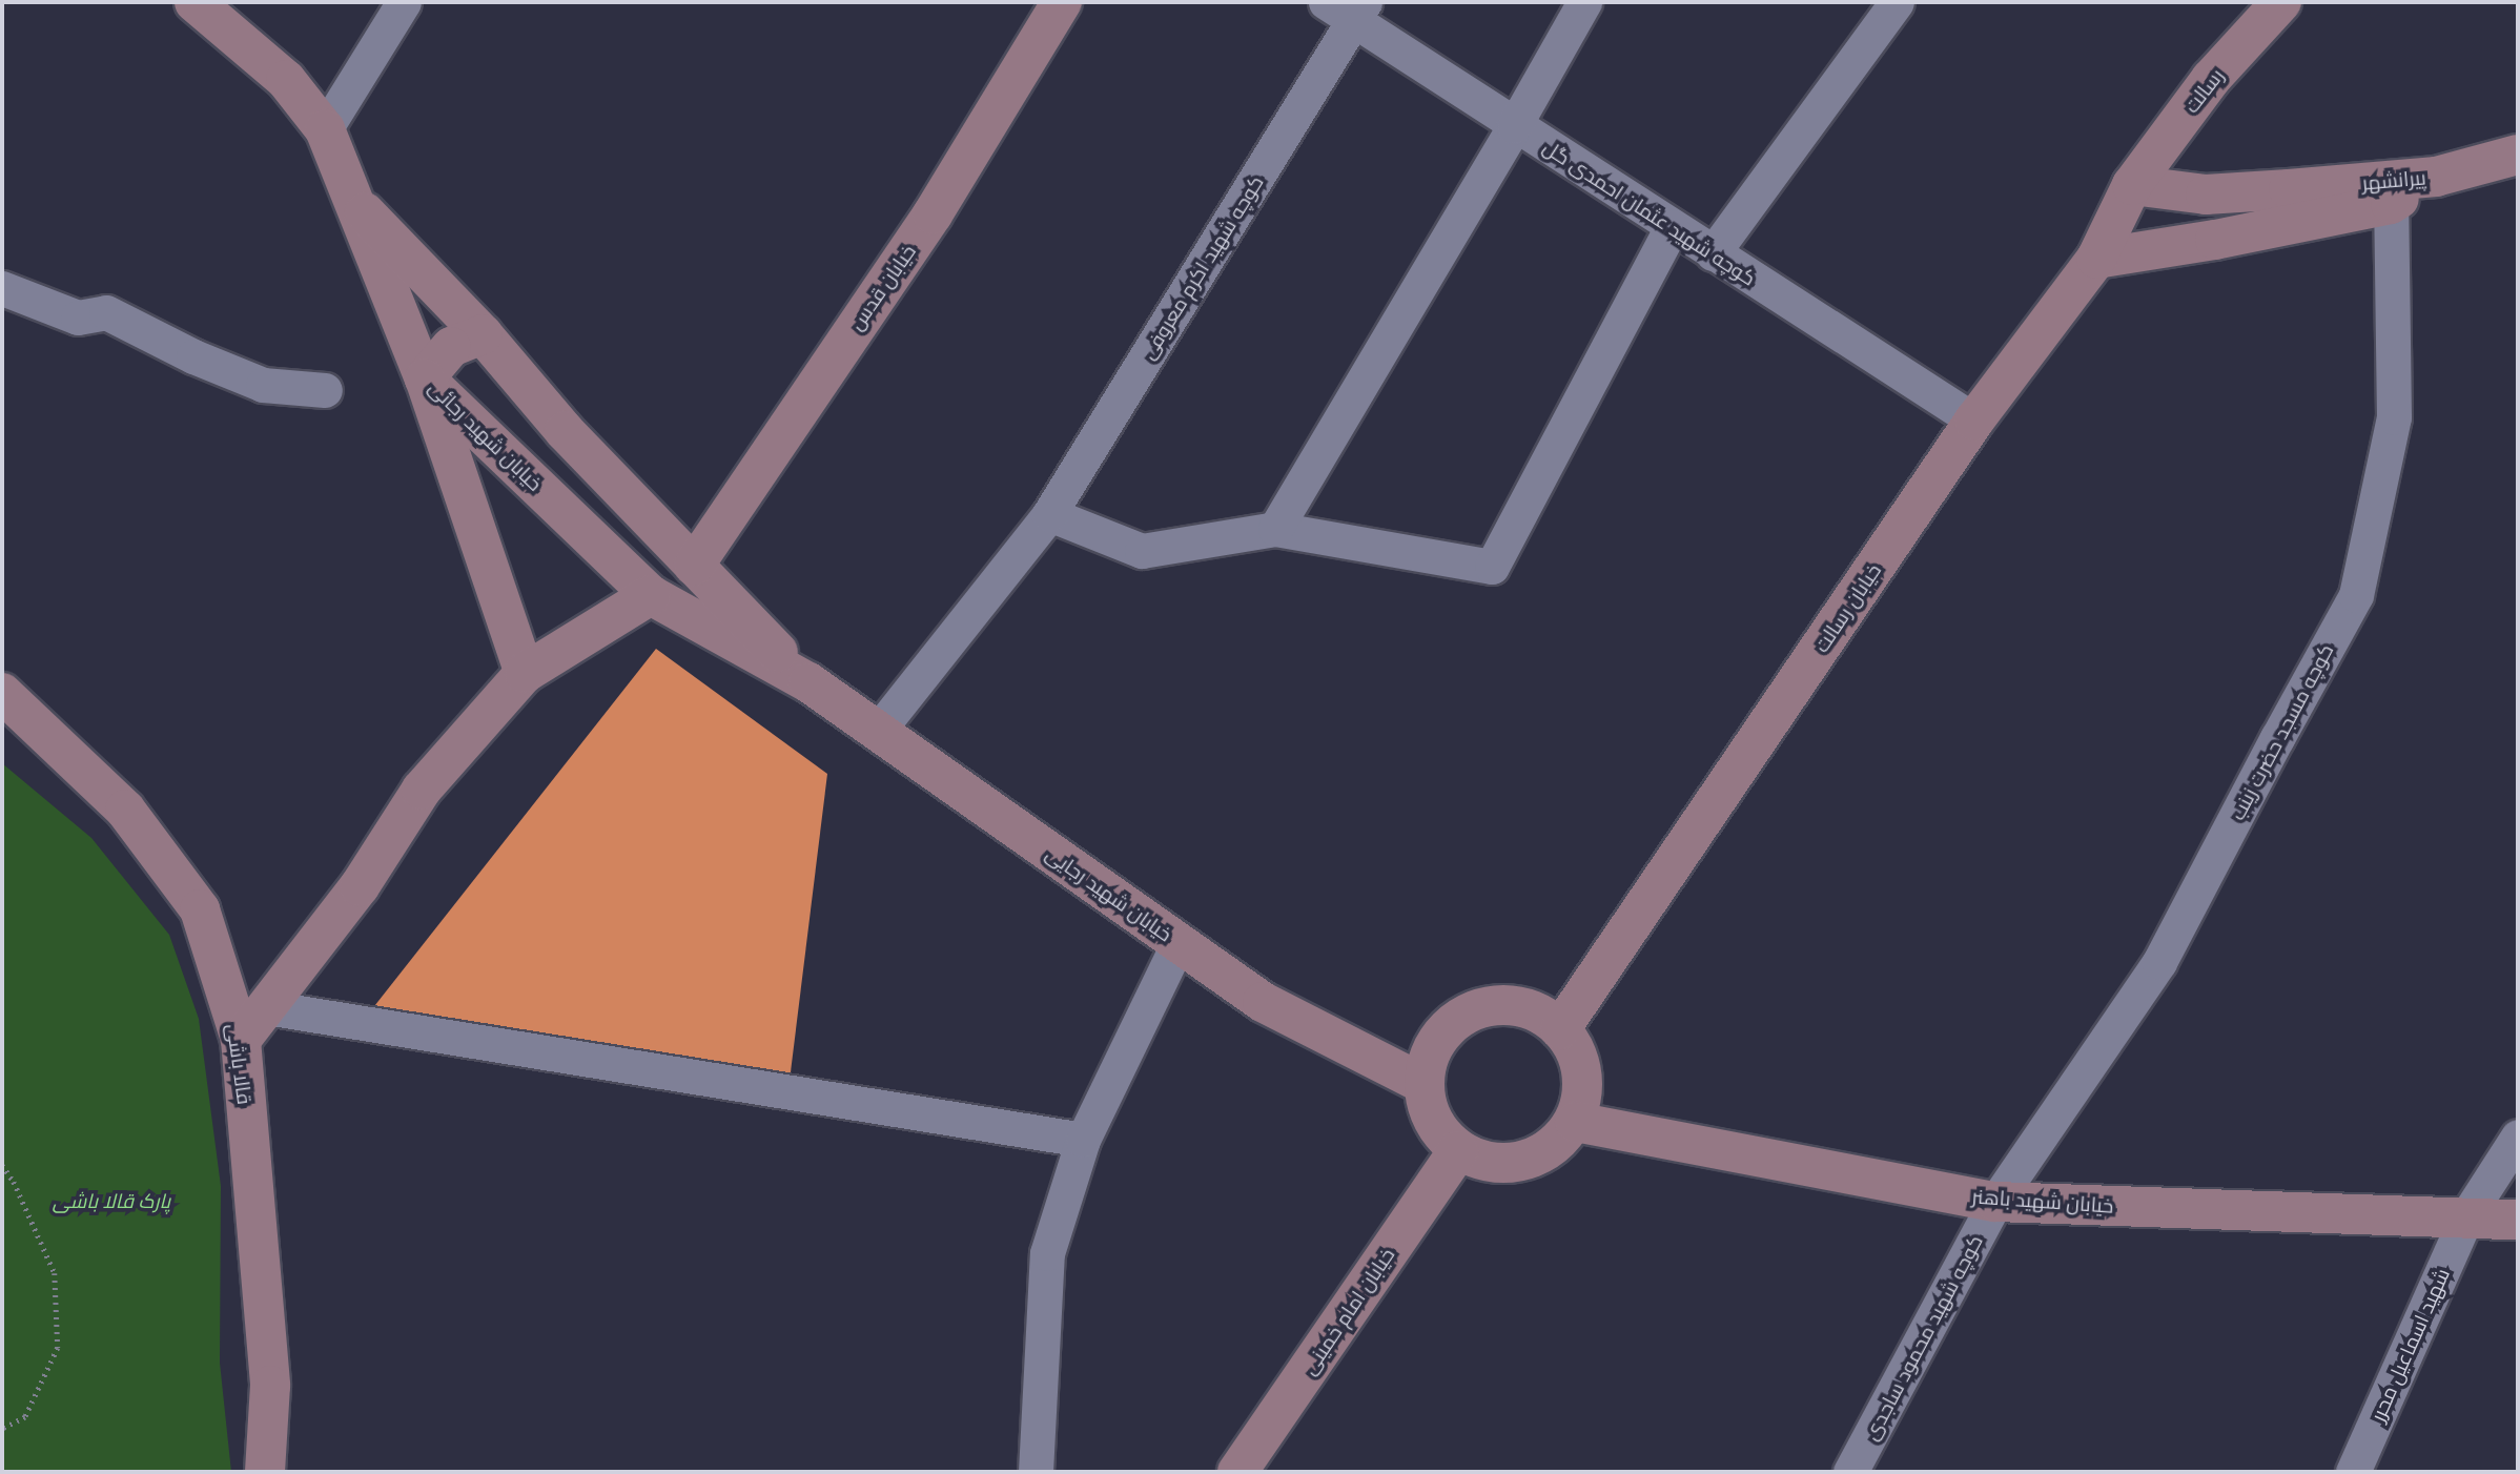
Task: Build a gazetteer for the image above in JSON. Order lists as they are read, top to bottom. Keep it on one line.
{"streets":{"main road":["رسالت","پیرانشهر","خیابان قدس","خیابان شهید رجائی","خیابان رسالت","خیابان شهید رجایی","قالا باشی","خیابان شهید باهنر","خیابان امام خمینی"],"street":["کوچه شهید عثمان احمدی گل","کوچه شهید اکرم معروفی","کوچه مسجد حضرت زینب","کوچه شهید محمود ساجدی","شهید اسماعیل محرر"]},"crossings":[["رسالت","پیرانشهر"],["رسالت","خیابان رسالت"],["پیرانشهر","خیابان رسالت"],["پیرانشهر","کوچه مسجد حضرت زینب"],["کوچه شهید عثمان احمدی گل","کوچه شهید اکرم معروفی"],["کوچه شهید عثمان احمدی گل","خیابان رسالت"],["کوچه شهید اکرم معروفی","خیابان شهید رجایی"],["خیابان قدس","خیابان شهید رجائی"],["خیابان قدس","خیابان شهید رجایی"],["خیابان شهید رجائی","خیابان شهید رجایی"],["خیابان رسالت","خیابان شهید رجایی"],["خیابان رسالت","خیابان شهید باهنر"],["خیابان رسالت","خیابان امام خمینی"],["کوچه مسجد حضرت زینب","خیابان شهید باهنر"],["کوچه مسجد حضرت زینب","کوچه شهید محمود ساجدی"],["خیابان شهید رجایی","خیابان شهید باهنر"],["خیابان شهید رجایی","خیابان امام خمینی"],["خیابان شهید باهنر","خیابان امام خمینی"],["خیابان شهید باهنر","کوچه شهید محمود ساجدی"],["خیابان شهید باهنر","شهید اسماعیل محرر"]],"parks":["پارک قالا باشی"]}
